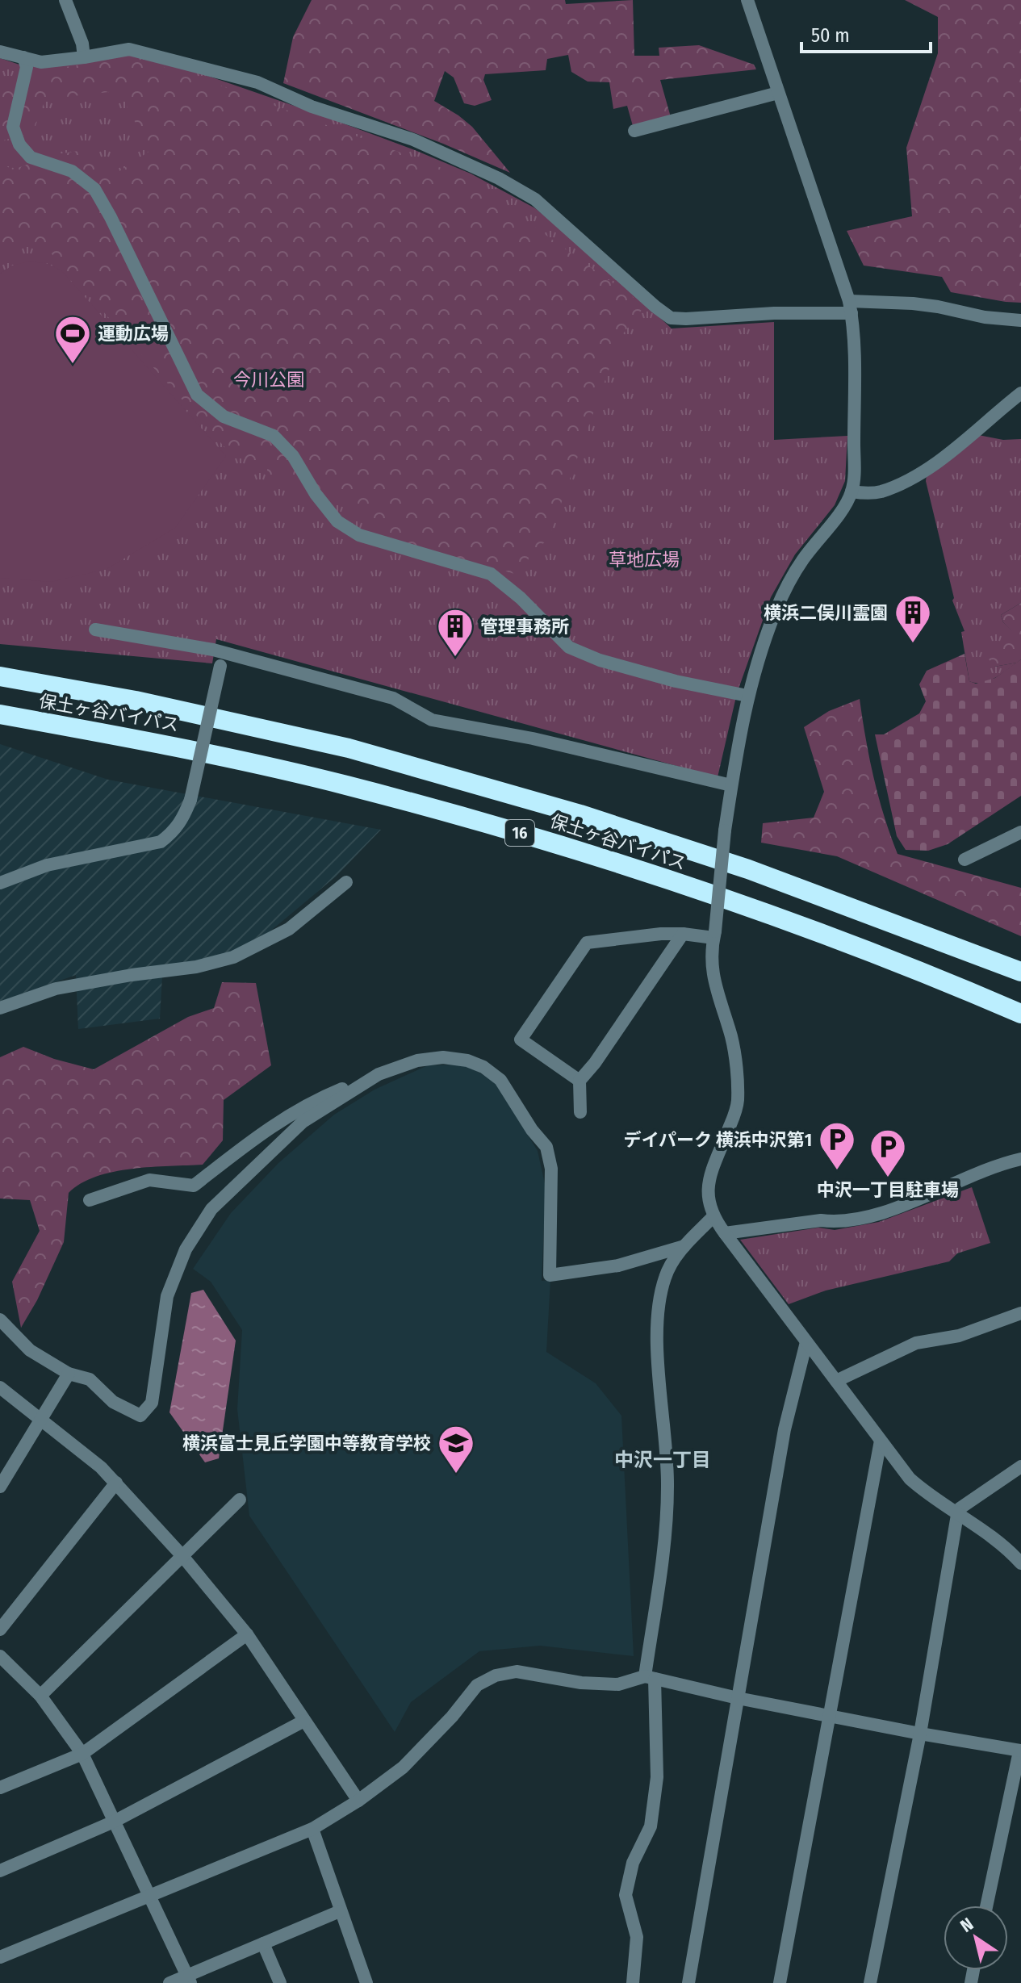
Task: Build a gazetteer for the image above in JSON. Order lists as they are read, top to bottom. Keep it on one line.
{"streets":{"highway":["保土ヶ谷バイパス","16"]},"districts":["中沢一丁目"],"parks":["今川公園","草地広場"],"places":{"sports":["運動広場"],"building":["横浜二俣川霊園","管理事務所"],"parking":["デイパーク 横浜中沢第1","中沢一丁目駐車場"],"school or university":["横浜富士見丘学園中等教育学校"]},"scale_bar":"50 m","north":"top left"}
